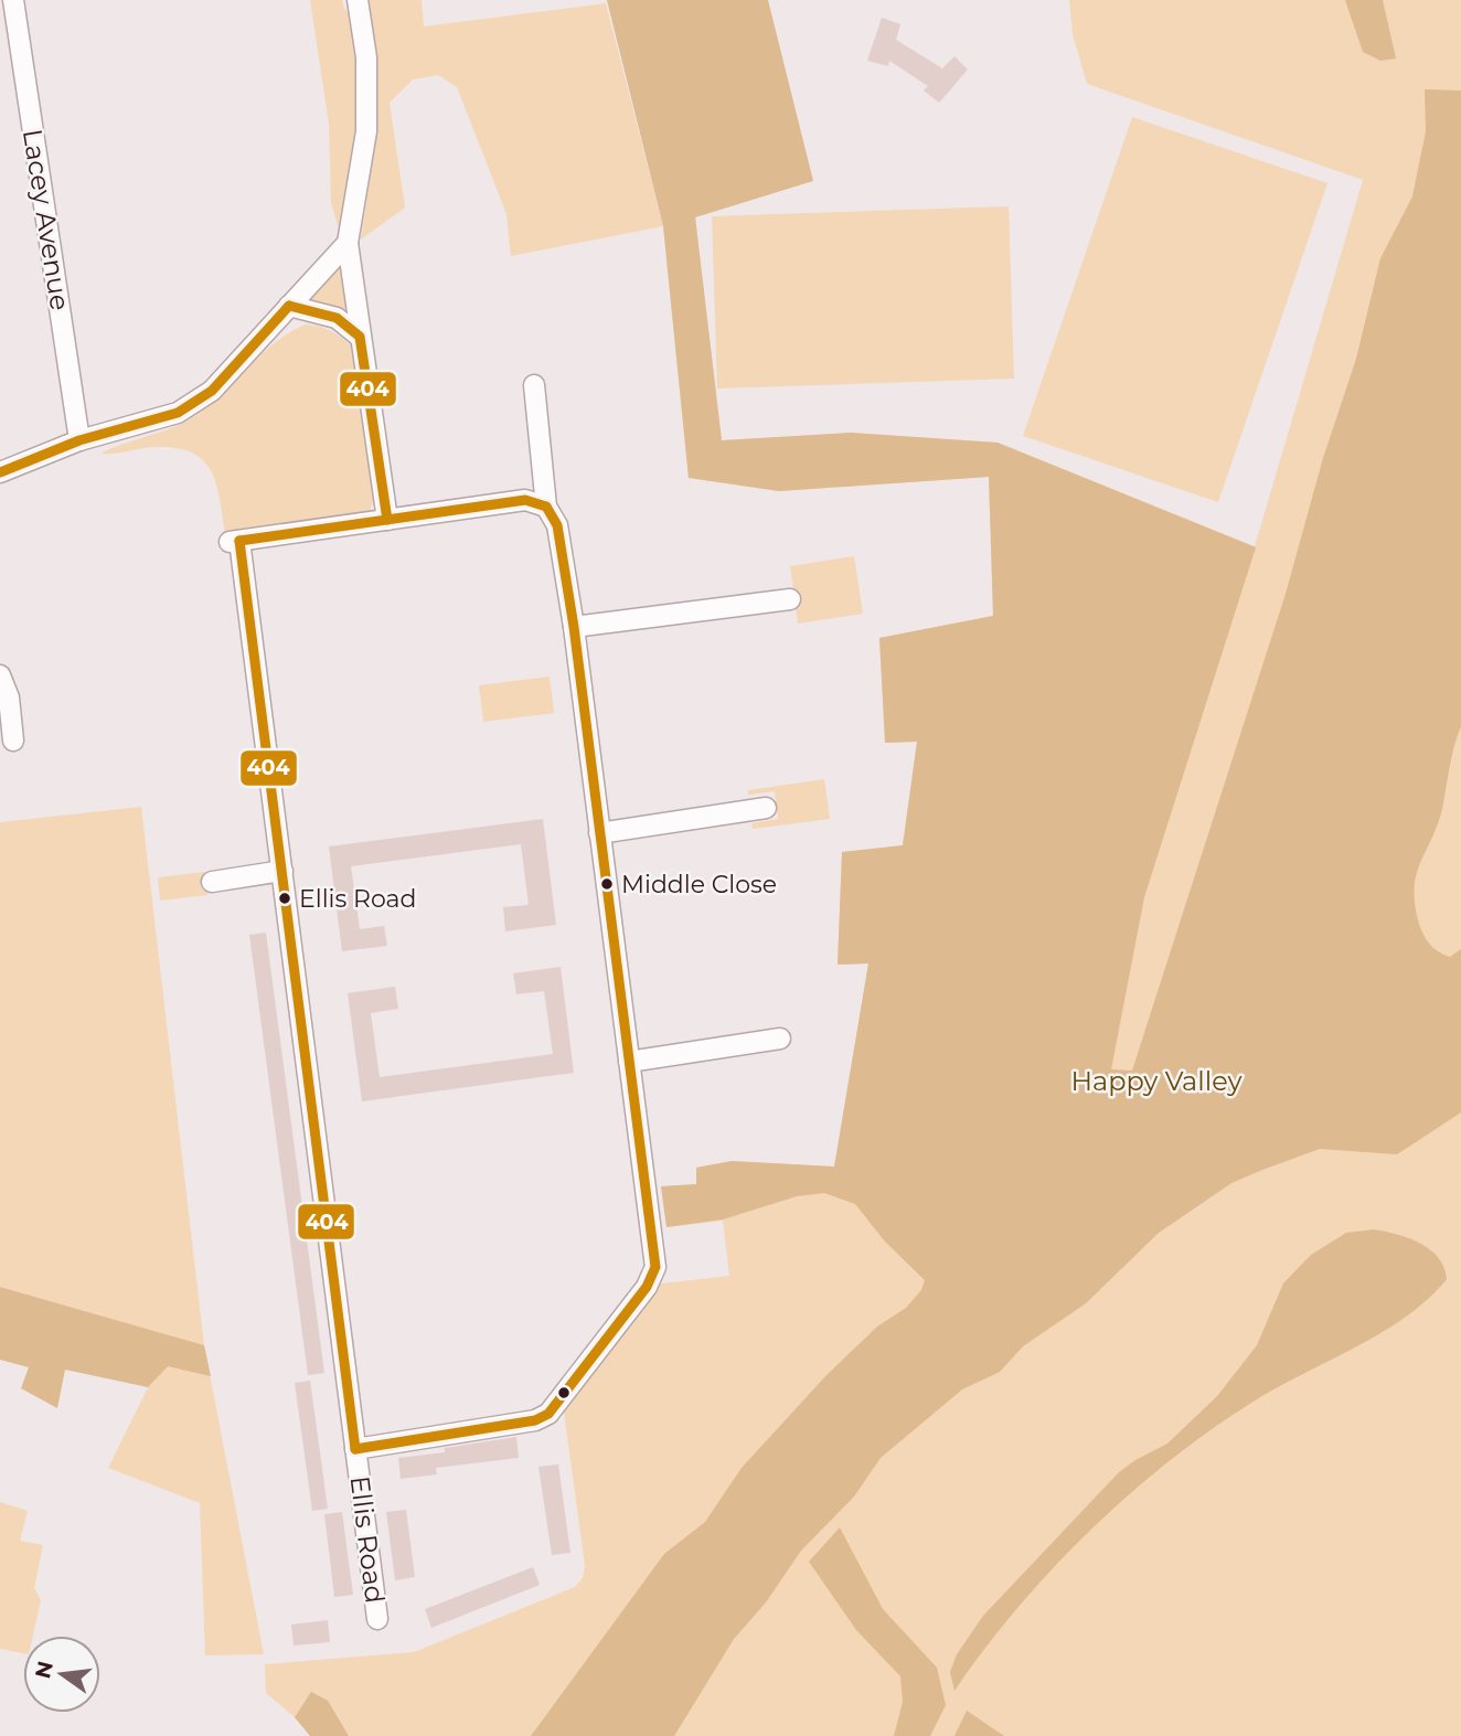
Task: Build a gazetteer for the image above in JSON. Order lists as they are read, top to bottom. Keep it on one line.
{"streets":{"street":["Lacey Avenue","Ellis Road"]},"parks":["Happy Valley"],"places":["Middle Close","Ellis Road"],"lines":["transit line 404"],"north":"left"}
